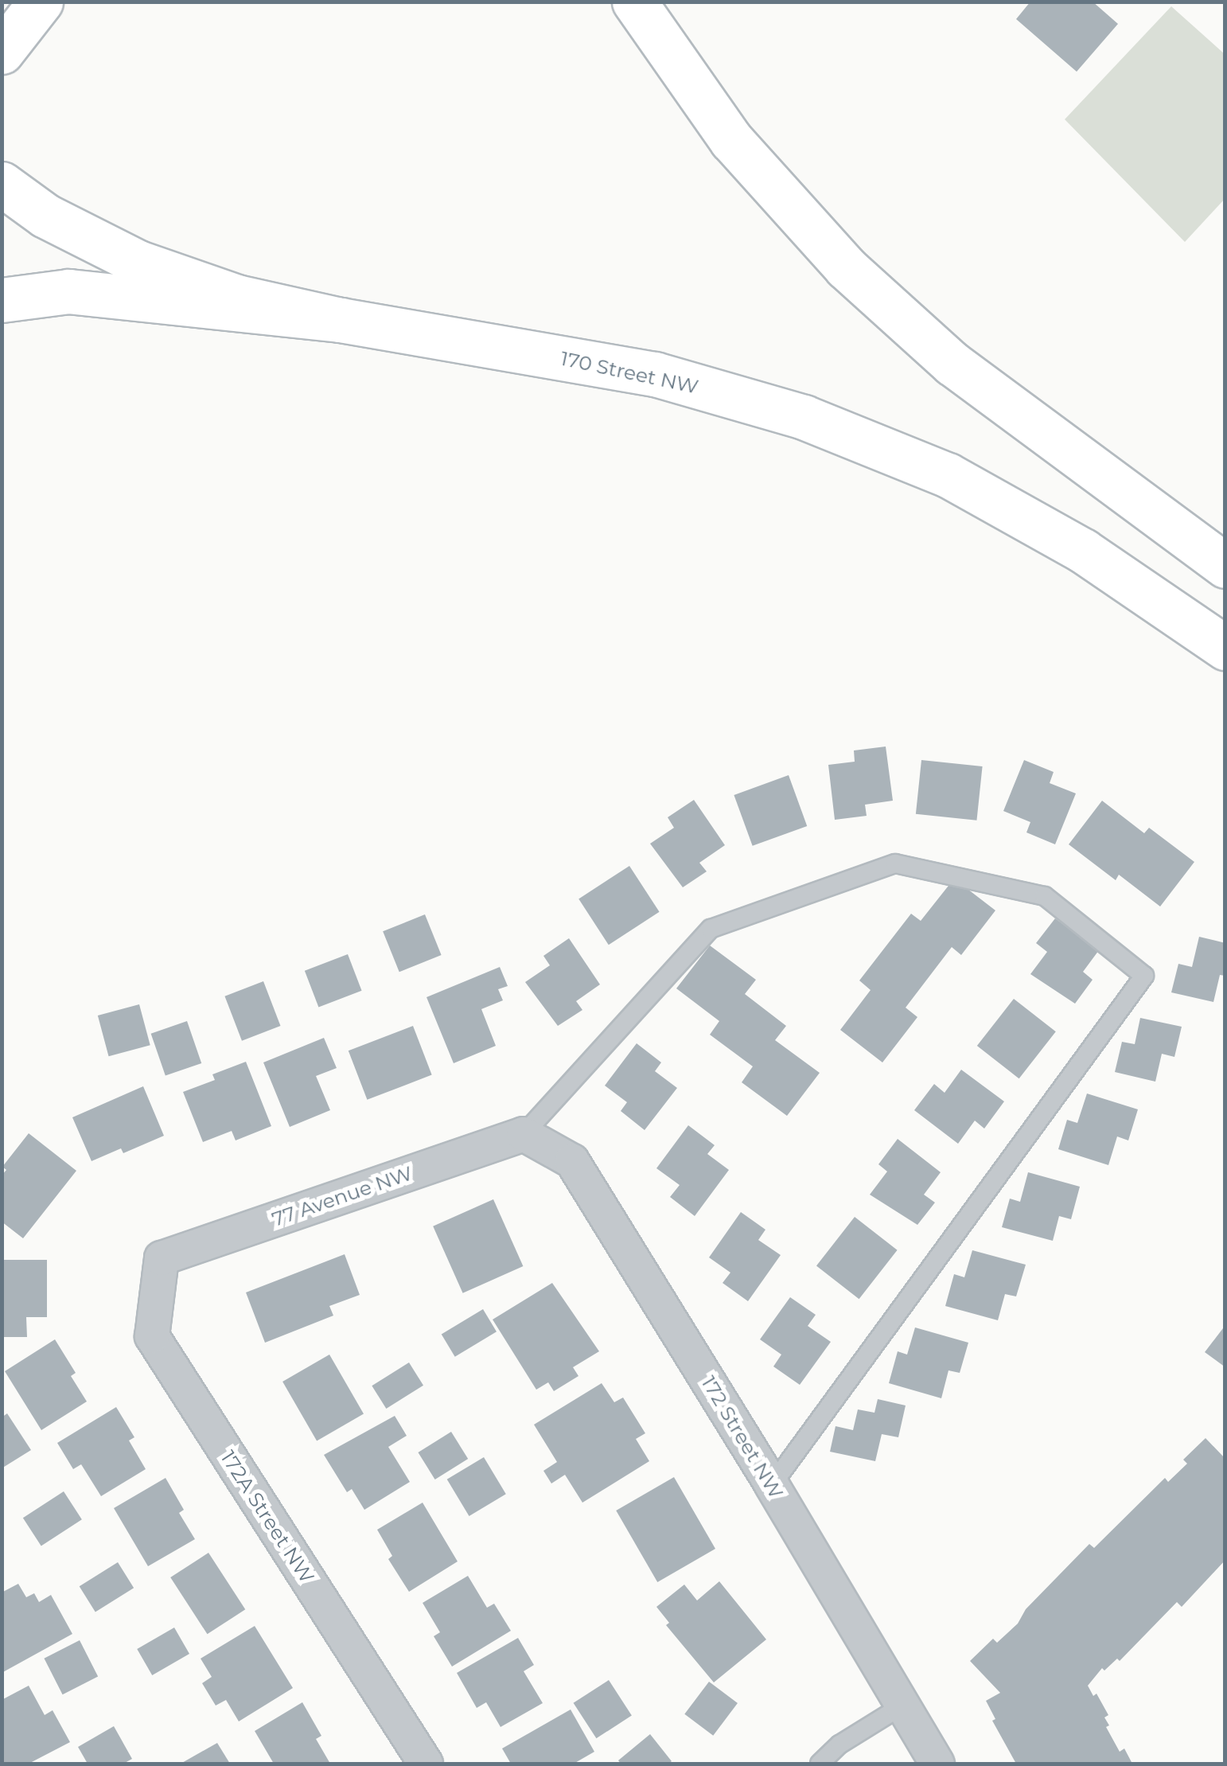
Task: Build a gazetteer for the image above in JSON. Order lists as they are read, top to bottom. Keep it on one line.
{"streets":{"main road":["170 Street NW"],"street":["77 Avenue NW","172 Street NW","172A Street NW"]},"crossings":[["77 Avenue NW","172 Street NW"],["77 Avenue NW","172A Street NW"]]}
